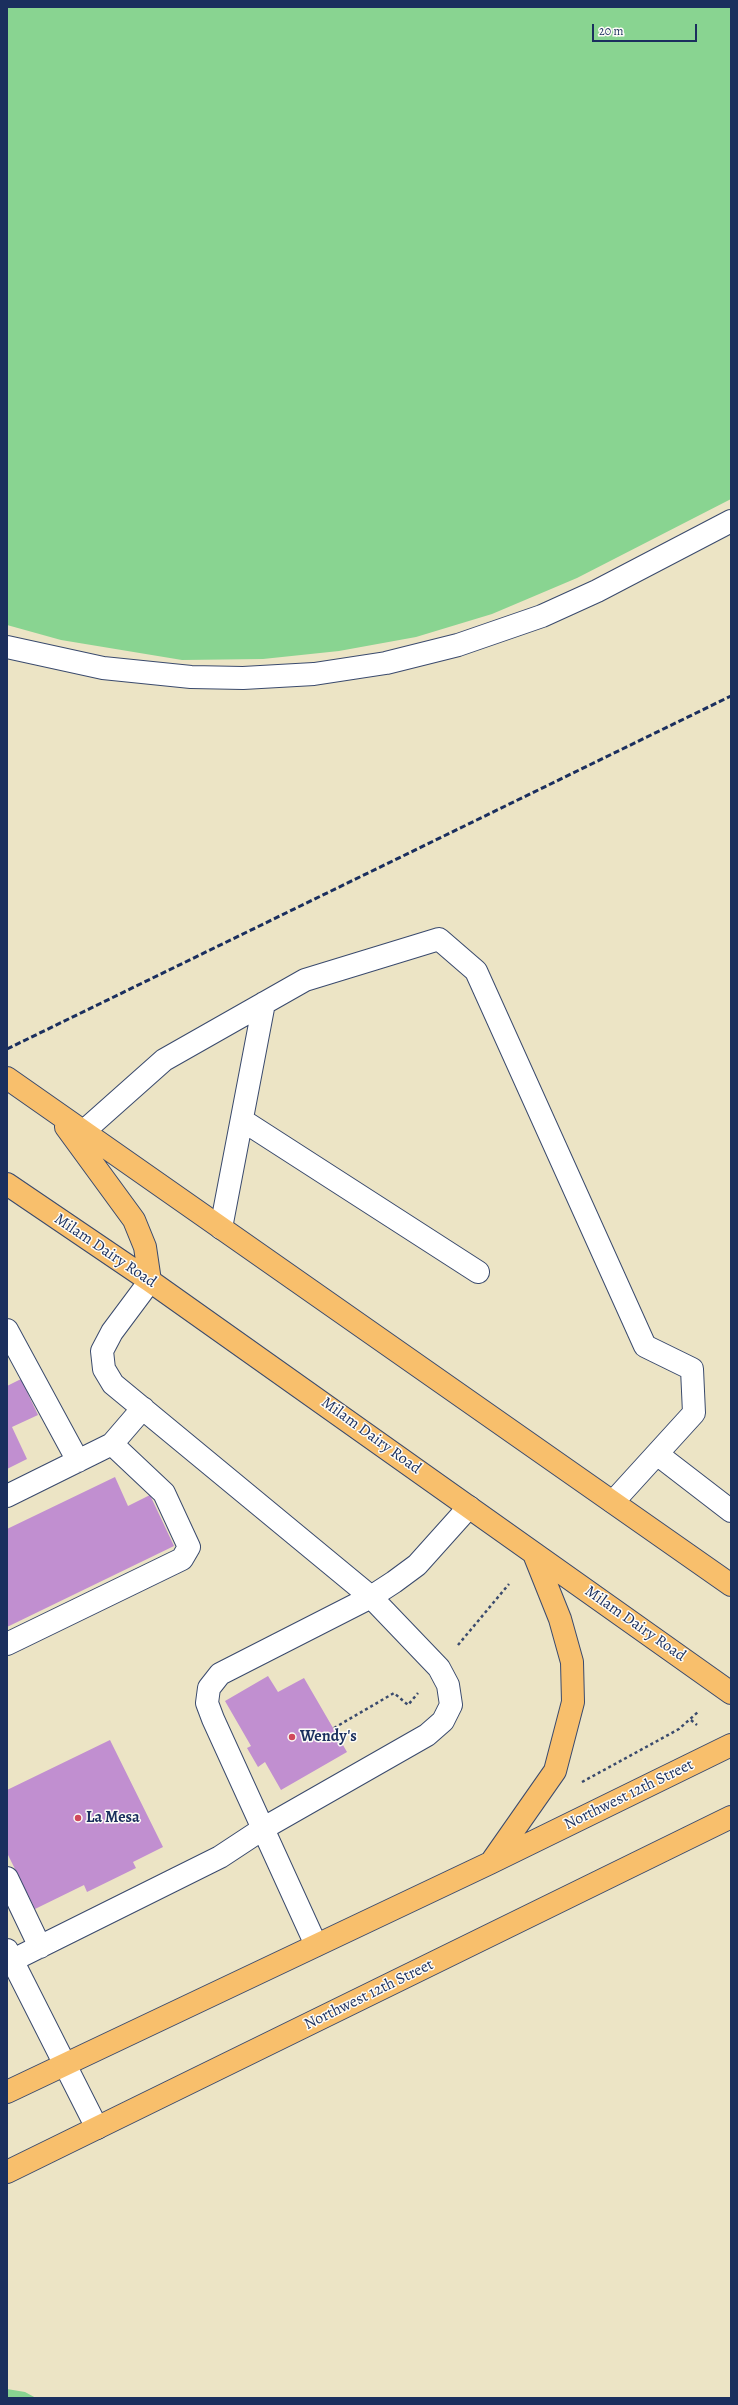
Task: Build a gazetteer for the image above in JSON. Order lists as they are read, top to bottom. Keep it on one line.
{"streets":{"main road":["Milam Dairy Road","Northwest 12th Street"]},"places":["Wendy's","La Mesa"],"scale_bar":"20 m"}
